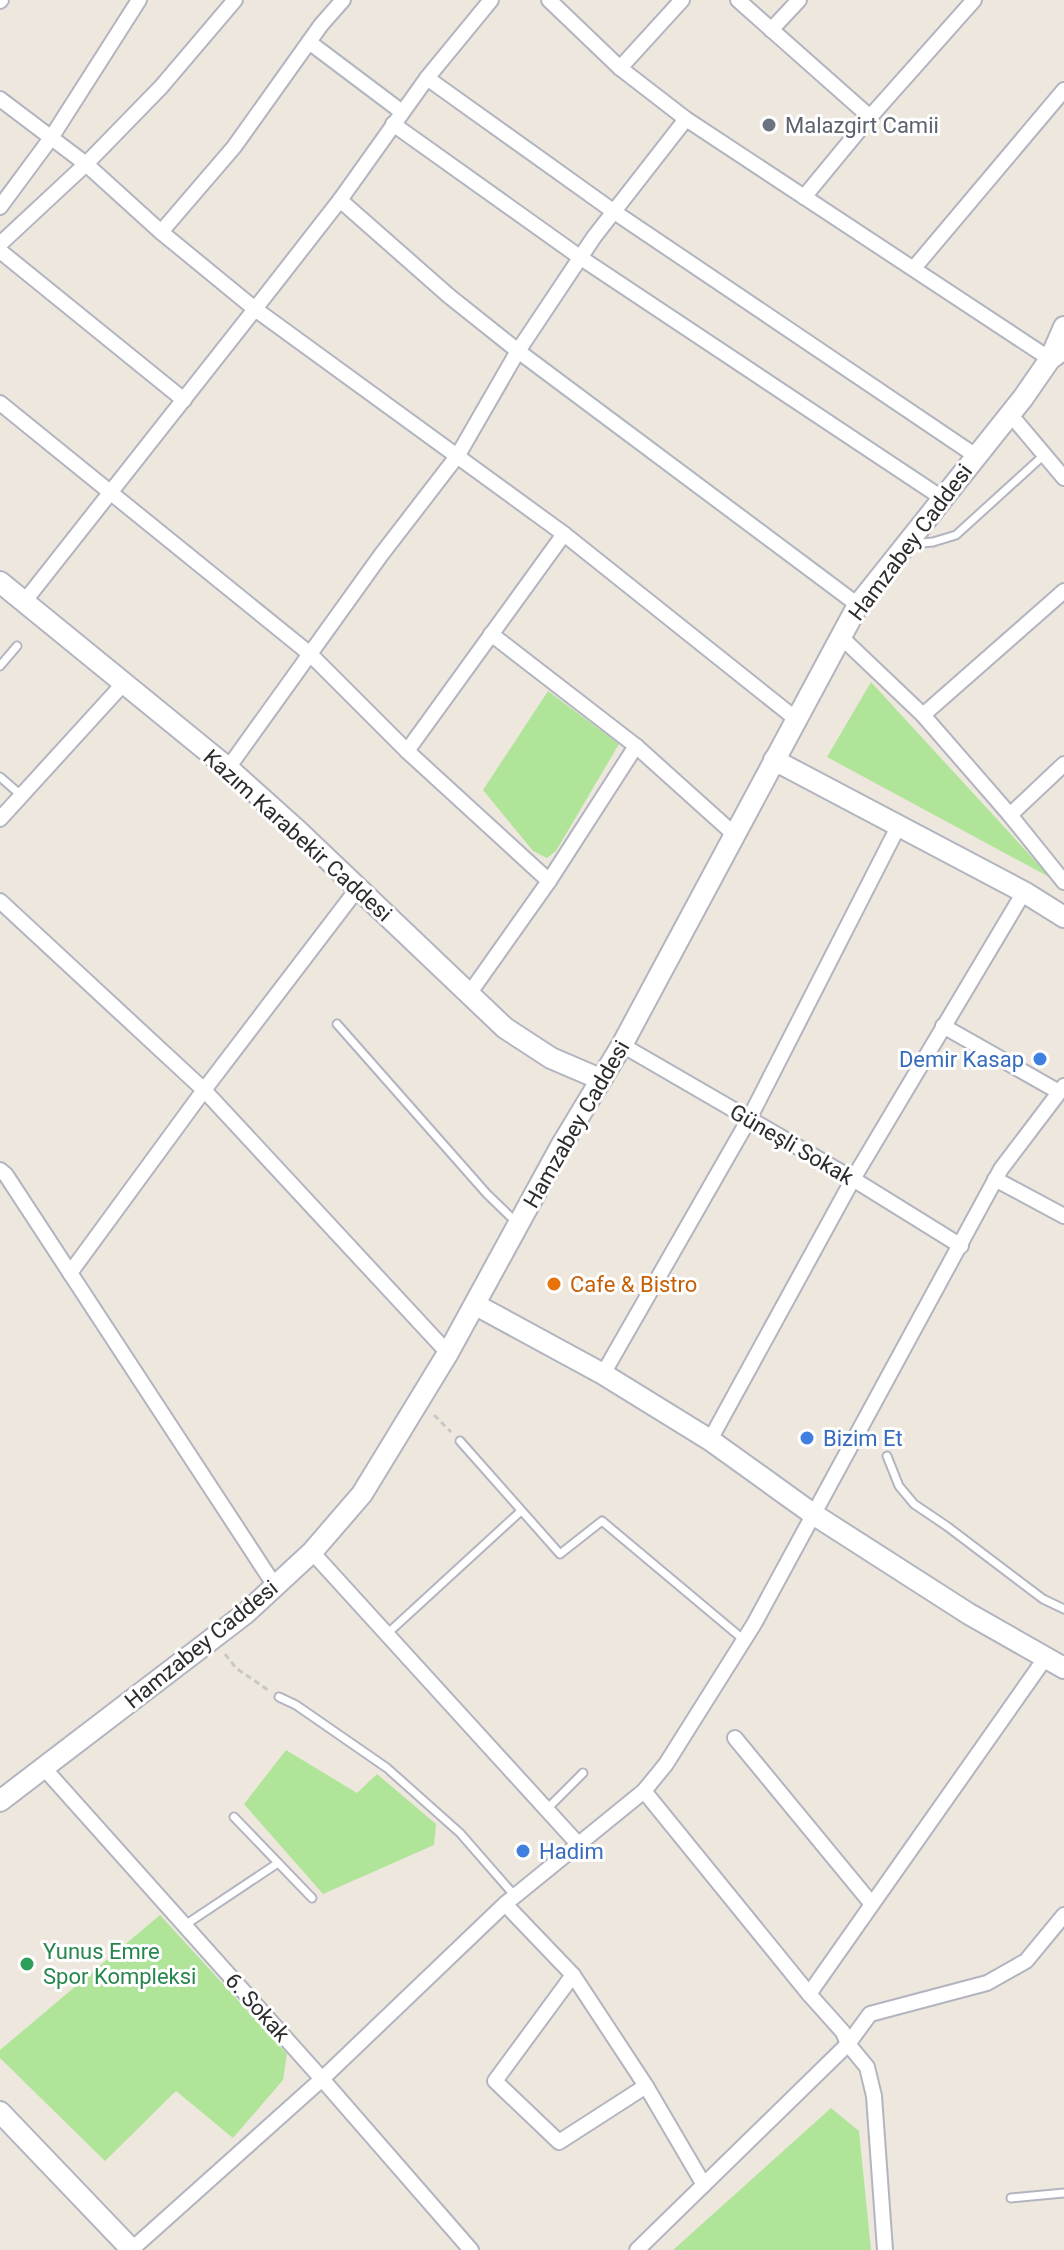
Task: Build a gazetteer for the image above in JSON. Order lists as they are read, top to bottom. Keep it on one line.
{"streets":{"street":["Hamzabey Caddesi","Kazım Karabekir Caddesi","Güneşli Sokak","6. Sokak"]},"crossings":[["Hamzabey Caddesi","Kazım Karabekir Caddesi"],["Hamzabey Caddesi","Güneşli Sokak"],["Hamzabey Caddesi","6. Sokak"]],"places":["Malazgirt Camii","Demir Kasap","Cafe & Bistro","Bizim Et","Hadim","Yunus Emre Spor Kompleksi"]}
